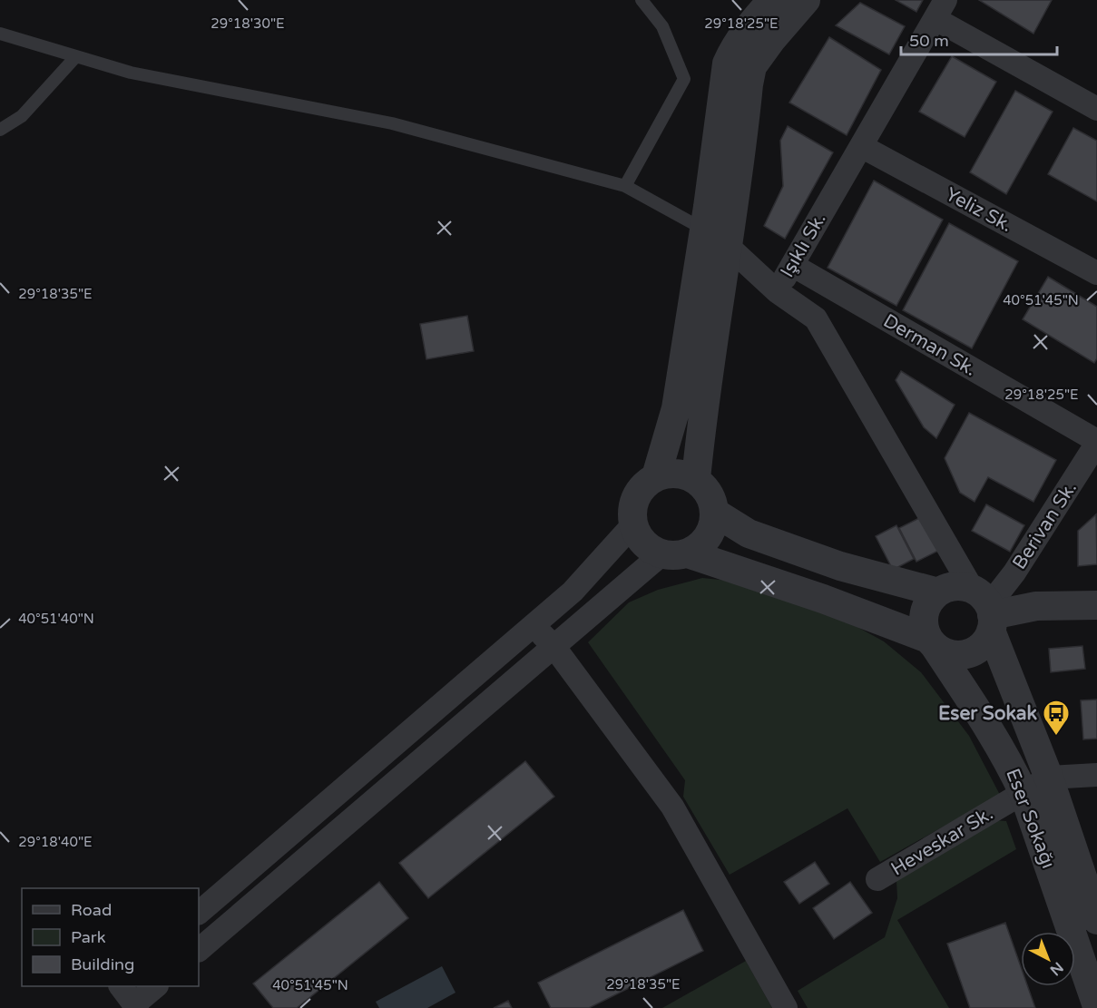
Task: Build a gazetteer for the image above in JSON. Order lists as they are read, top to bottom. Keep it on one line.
{"streets":{"street":["Yeliz Sk.","Işıklı Sk.","Derman Sk.","Berivan Sk.","Eser Sokağı","Heveskar Sk."]},"crossings":[["Yeliz Sk.","Işıklı Sk."],["Işıklı Sk.","Derman Sk."],["Işıklı Sk.","Berivan Sk."],["Işıklı Sk.","Eser Sokağı"],["Derman Sk.","Berivan Sk."],["Berivan Sk.","Eser Sokağı"],["Eser Sokağı","Heveskar Sk."]],"places":{"bus stop":["Eser Sokak"]},"legend":["Road","Park","Building"],"scale_bar":"50 m","north":"bottom right","coordinates":["29°18'30\"E","29°18'25\"E","29°18'35\"E","40°51'45\"N","40°51'40\"N","29°18'40\"E"]}
